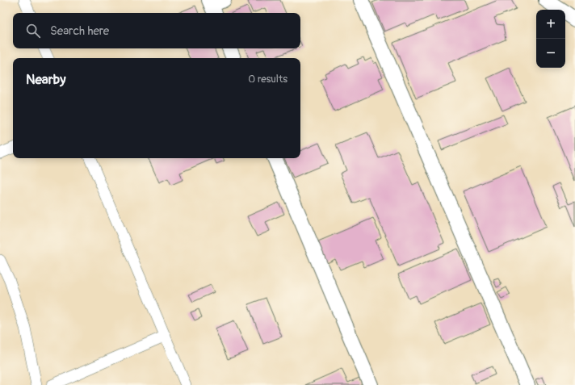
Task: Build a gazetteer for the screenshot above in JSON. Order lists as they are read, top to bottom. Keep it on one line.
{"page":{"map_buttons":["+","−"],"search":"Search here","heading":["Nearby","0 results"]}}
